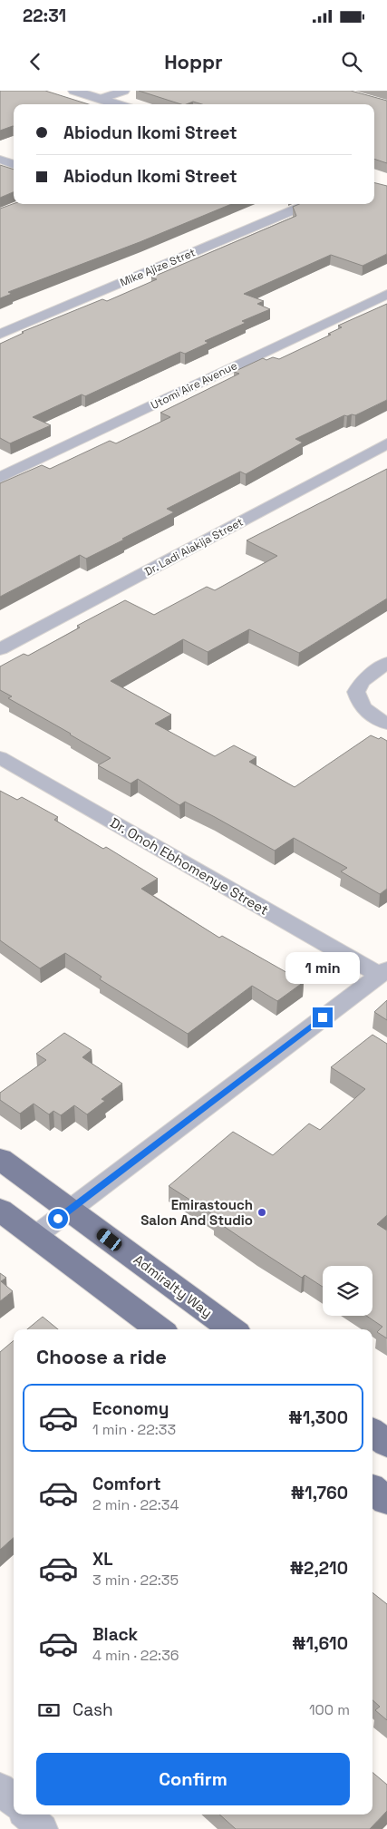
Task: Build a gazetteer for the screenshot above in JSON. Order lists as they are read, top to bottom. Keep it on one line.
{"streets":{"main road":["Admiralty Way"],"street":["Mike Ajize Stret","Utomi Aire Avenue","Dr. Ladi Alakija Street","Dr. Onoh Ebhomenye Street"]},"places":["Emirastouch Salon And Studio"],"page":{"status":"22:31","header":"Hoppr","banner":["Abiodun Ikomi Street","Abiodun Ikomi Street"],"bubble":"1 min","heading":"Choose a ride","list":[{"name":"Economy","note":"1 min · 22:33","value":"₦1,300"},{"name":"Comfort","note":"2 min · 22:34","value":"₦1,760"},{"name":"XL","note":"3 min · 22:35","value":"₦2,210"},{"name":"Black","note":"4 min · 22:36","value":"₦1,610"}],"pay":["Cash","100 m"],"buttons":"Confirm"}}
